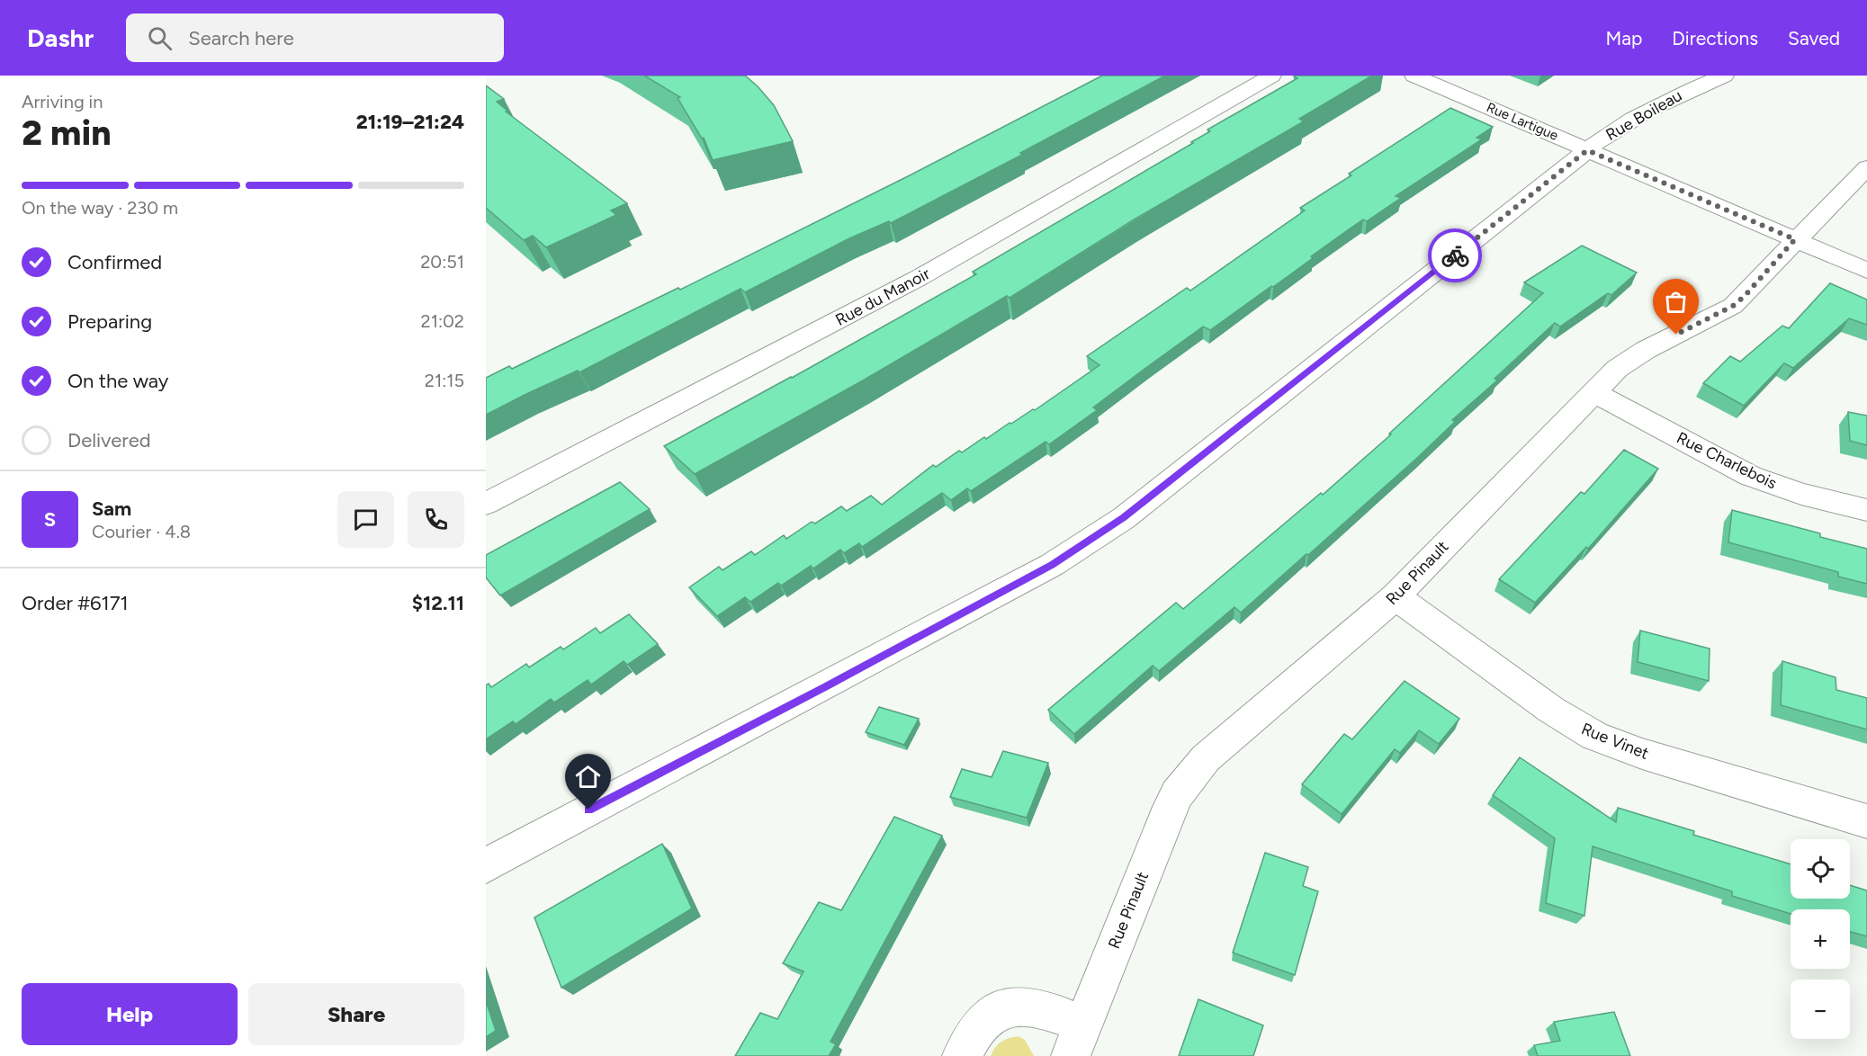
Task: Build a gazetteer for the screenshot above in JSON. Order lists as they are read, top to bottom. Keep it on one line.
{"streets":{"street":["Rue Boileau","Rue Lartigue","Rue du Manoir","Rue Charlebois","Rue Pinault","Rue Vinet"]},"crossings":[["Rue Boileau","Rue Lartigue"],["Rue Lartigue","Rue Pinault"],["Rue Charlebois","Rue Pinault"],["Rue Pinault","Rue Vinet"]],"page":{"header":"Dashr","search":"Search here","nav":["Map","Directions","Saved"],"heading":["2 min","Arriving in","21:19–21:24"],"panel":["Sam","Courier · 4.8","Order #6171","$12.11"],"bar":"On the way · 230 m","list":[["Confirmed","20:51"],["Preparing","21:02"],["On the way","21:15"],"Delivered"],"round":"S","map_buttons":["+","−"],"buttons":["Help","Share"]}}
